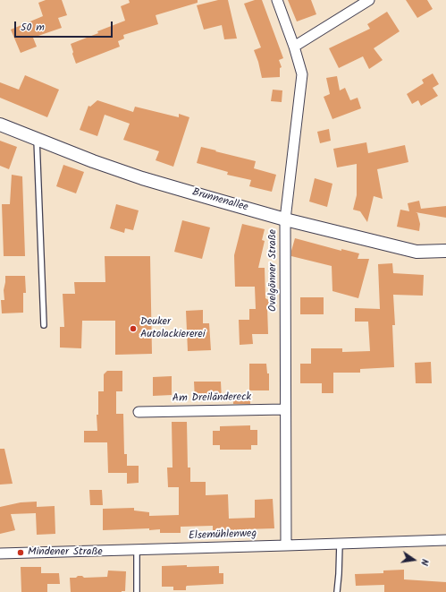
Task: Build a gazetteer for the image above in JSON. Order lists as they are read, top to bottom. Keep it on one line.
{"streets":{"street":["Brunnenallee","Ovelgönner Straße","Am Dreiländereck","Elsemühlenweg"]},"crossings":[["Brunnenallee","Ovelgönner Straße"],["Ovelgönner Straße","Am Dreiländereck"],["Ovelgönner Straße","Elsemühlenweg"]],"places":["Deuker Autolackiererei","Mindener Straße"],"scale_bar":"50 m","north":"right"}
